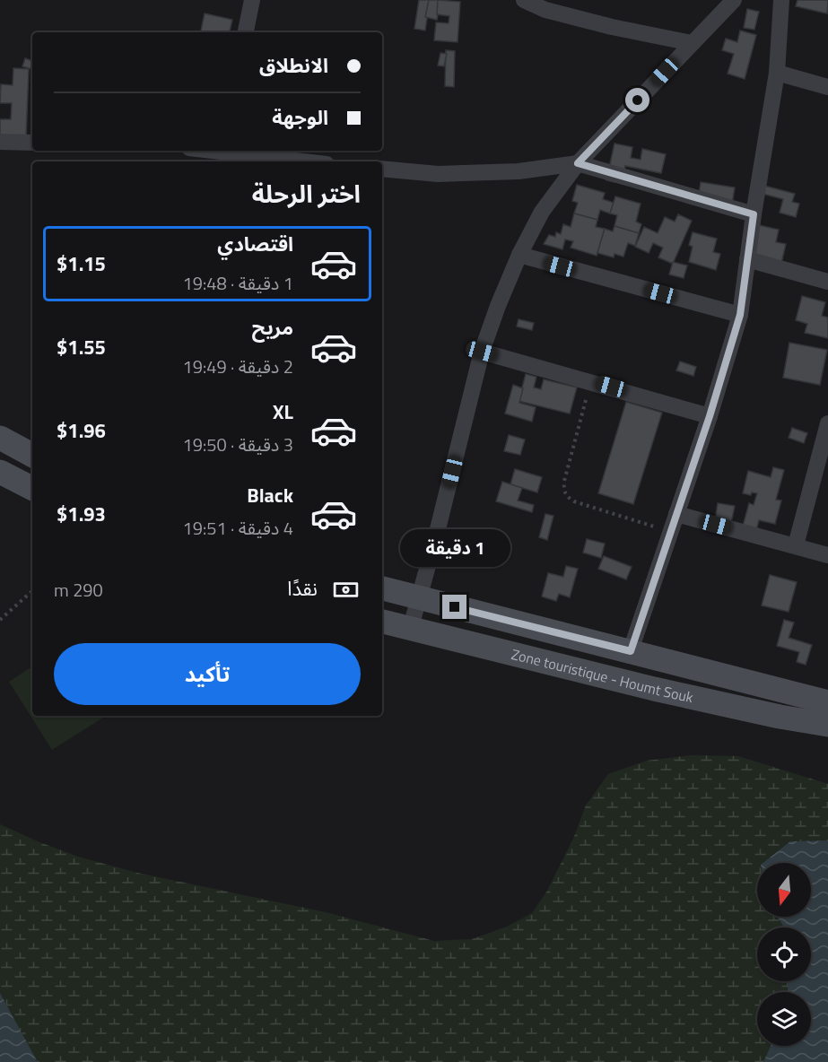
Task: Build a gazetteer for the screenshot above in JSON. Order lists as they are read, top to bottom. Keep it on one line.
{"streets":{"main road":["Zone touristique - Houmt Souk"]},"north":"bottom","page":{"banner":["الانطلاق","الوجهة"],"heading":"اختر الرحلة","list":[{"name":"اقتصادي","note":"1 دقيقة · 19:48","value":"$1.15"},{"name":"مريح","note":"2 دقيقة · 19:49","value":"$1.55"},{"name":"XL","note":"3 دقيقة · 19:50","value":"$1.96"},{"name":"Black","note":"4 دقيقة · 19:51","value":"$1.93"}],"bubble":"1 دقيقة","pay":["نقدًا","290 m"],"buttons":"تأكيد"}}
